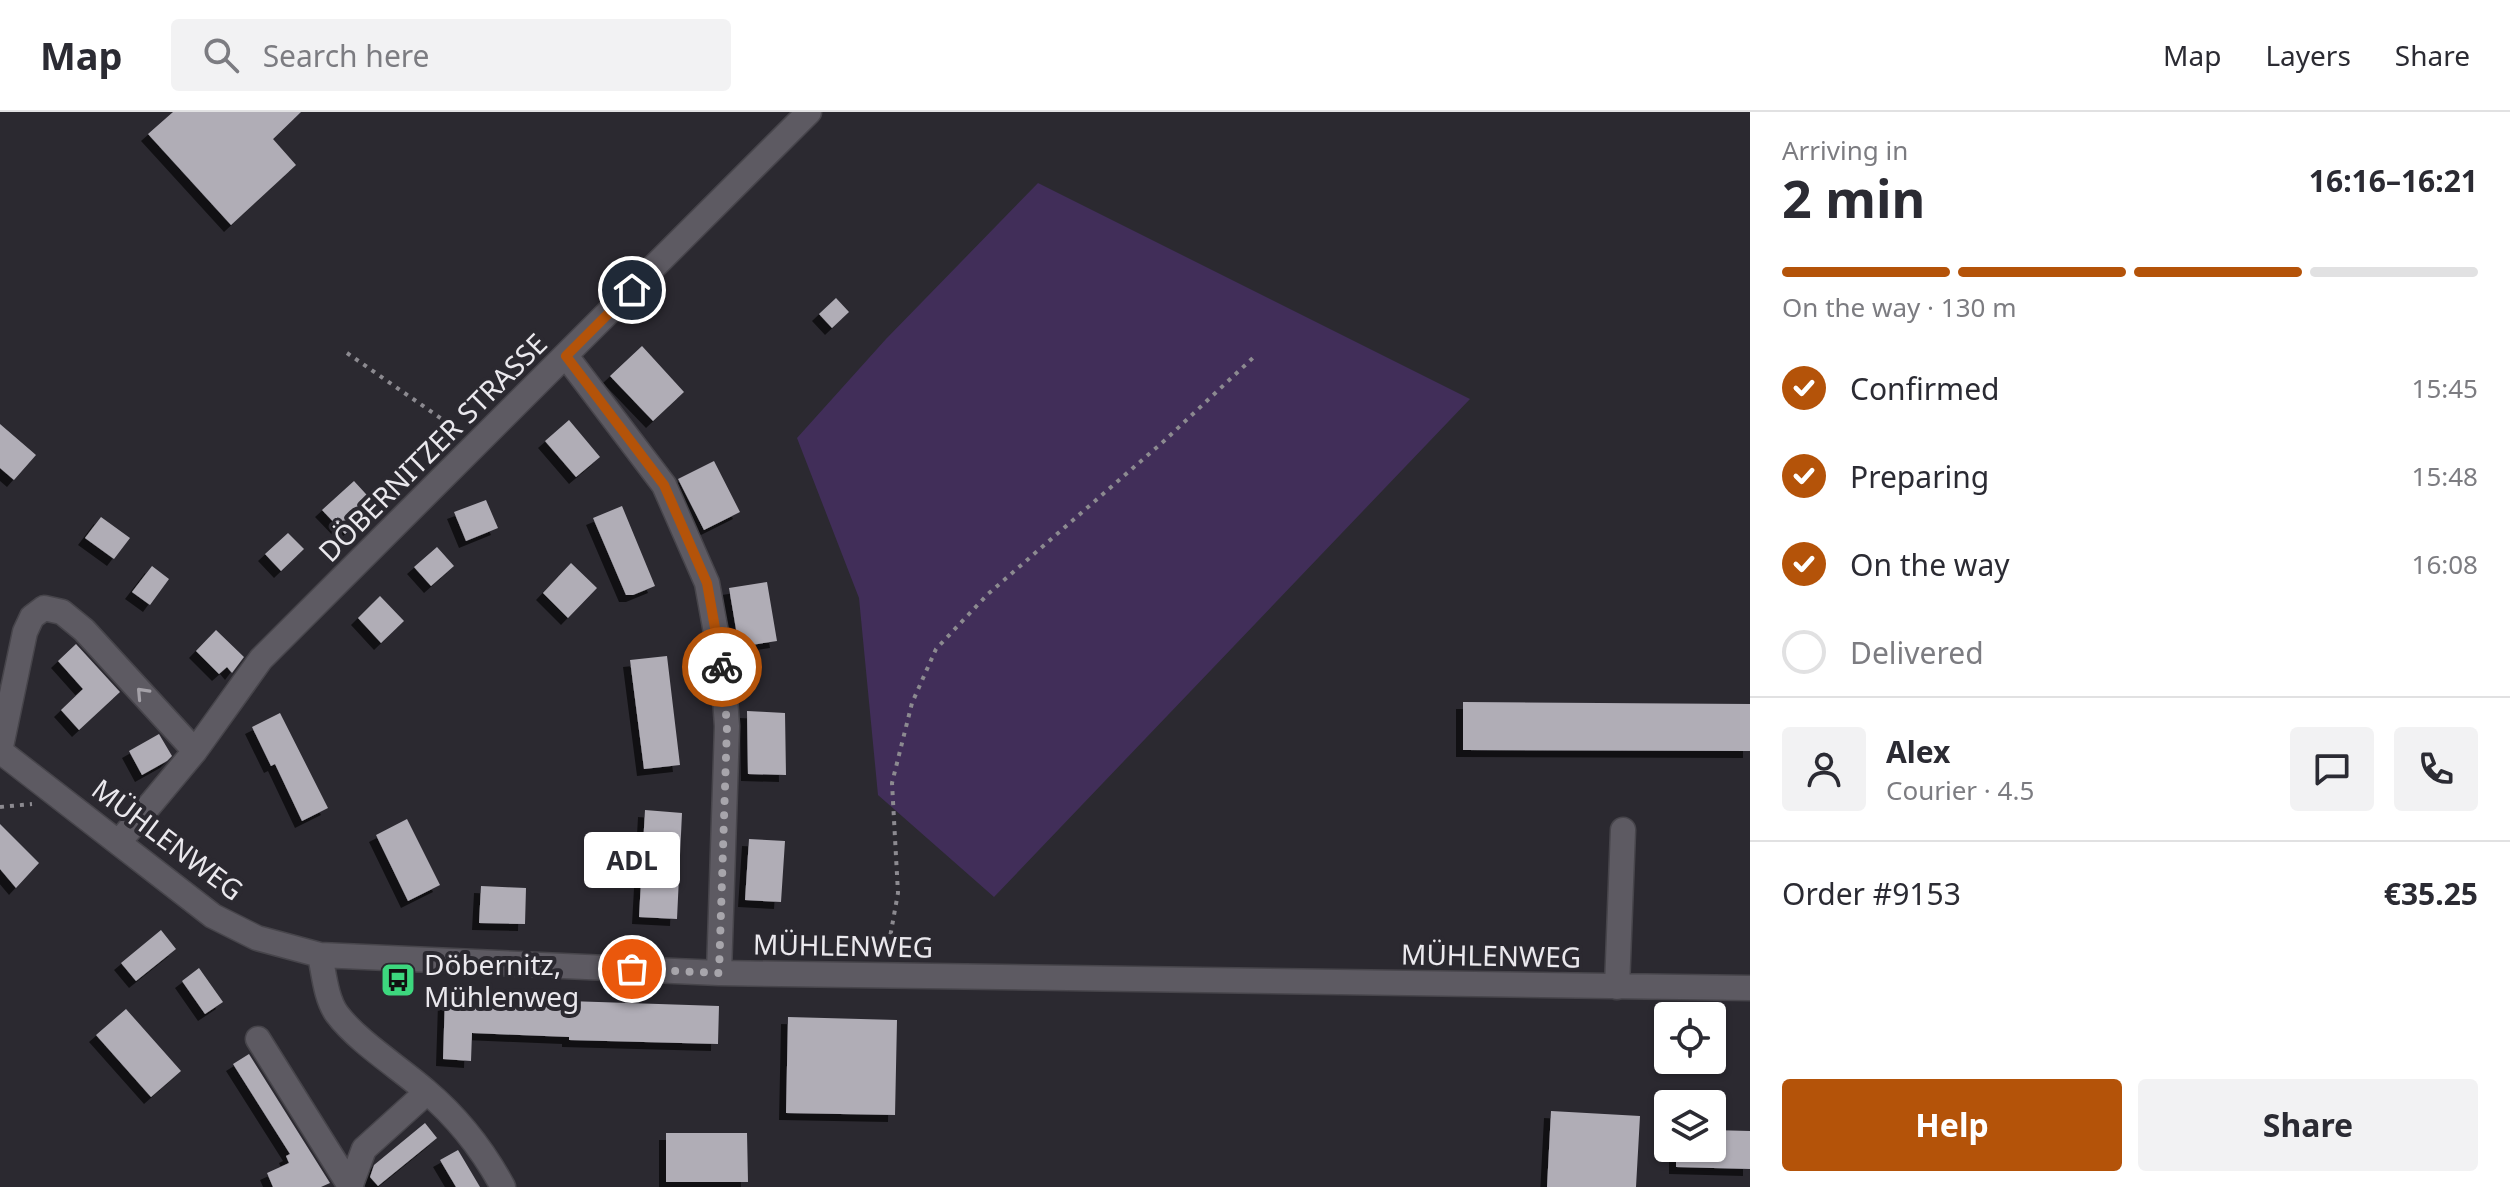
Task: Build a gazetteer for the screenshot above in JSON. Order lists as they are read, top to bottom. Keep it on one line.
{"streets":{"street":["DÖBERNITZER STRASSE","MÜHLENWEG"]},"crossings":[["DÖBERNITZER STRASSE","MÜHLENWEG"]],"places":{"other":["ADL"],"bus stop":["Döbernitz, Mühlenweg"]},"page":{"header":"Map","search":"Search here","nav":["Map","Layers","Share"],"heading":["2 min","Arriving in","16:16–16:21"],"panel":["Alex","Courier · 4.5","Order #9153","€35.25"],"bar":"On the way · 130 m","list":[["Confirmed","15:45"],["Preparing","15:48"],["On the way","16:08"],"Delivered"],"bubble":"ADL","buttons":["Help","Share"]}}
